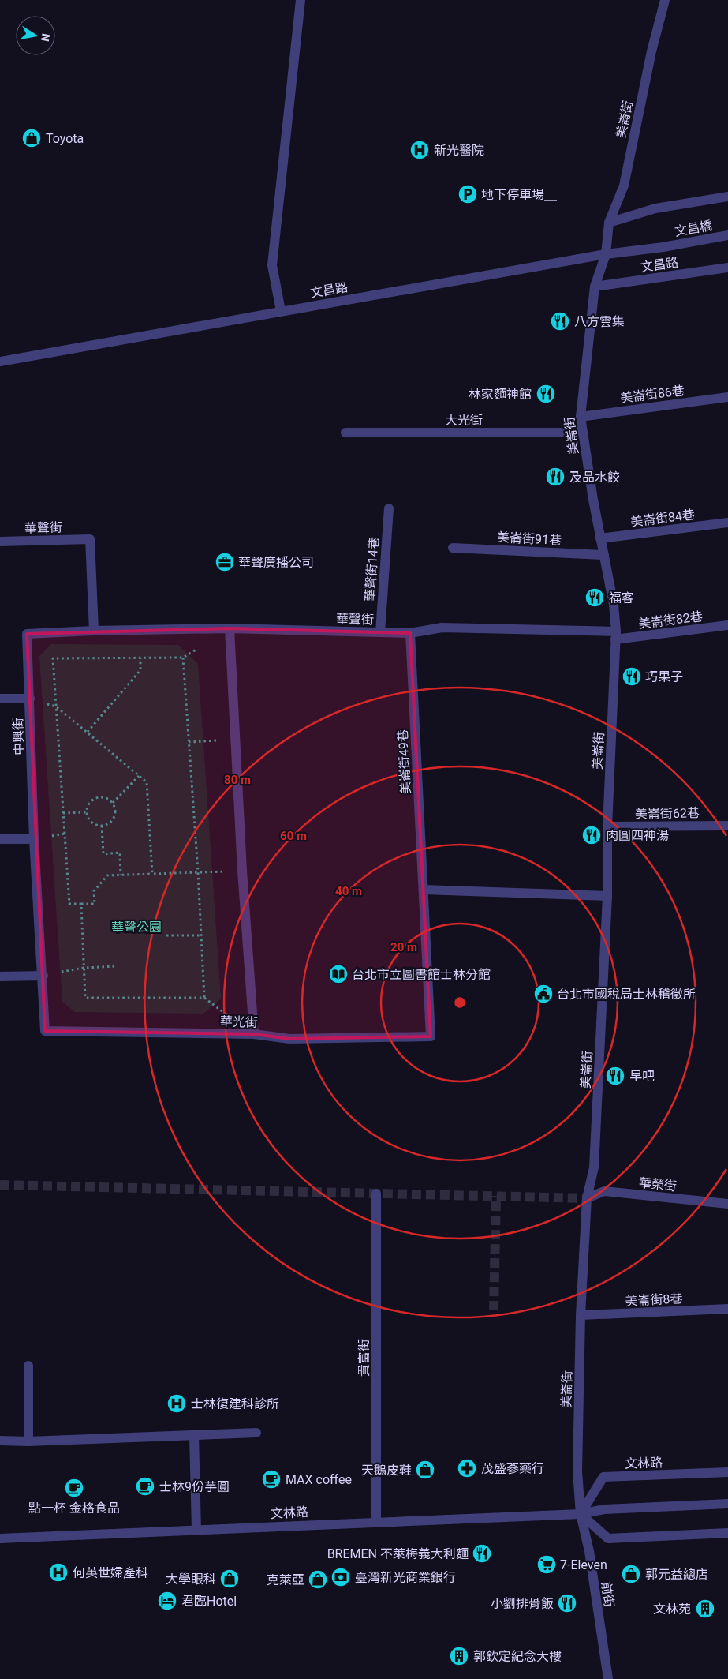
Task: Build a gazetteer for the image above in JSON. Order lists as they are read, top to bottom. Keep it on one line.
{"streets":{"street":["美崙街","文昌橋","文昌路","美崙街86巷","大光街","美崙街84巷","華聲街","美崙街91巷","華聲街14巷","美崙街82巷","中興街","美崙街49巷","美崙街62巷","華光街","華榮街","美崙街8巷","貴富街","文林路","前街"]},"crossings":[["美崙街","文昌路"],["美崙街","美崙街86巷"],["美崙街","大光街"],["美崙街","美崙街84巷"],["美崙街","華聲街"],["美崙街","美崙街91巷"],["美崙街","美崙街82巷"],["美崙街","美崙街62巷"],["美崙街","華榮街"],["美崙街","美崙街8巷"],["美崙街","文林路"],["美崙街","前街"],["文昌橋","文昌路"],["華聲街","華聲街14巷"],["華聲街","美崙街82巷"],["華聲街","中興街"],["華聲街","美崙街49巷"],["中興街","華光街"],["美崙街49巷","華光街"],["貴富街","文林路"],["文林路","前街"]],"parks":["華聲公園"],"places":{"shop":["Toyota","天鵝皮鞋","郭元益總店","大學眼科","克萊亞"],"hospital":["新光醫院","士林復建科診所","何英世婦產科"],"parking":["地下停車場＿"],"restaurant":["八方雲集","林家麵神館","及品水餃","福客","巧果子","肉圓四神湯","早吧","BREMEN 不萊梅義大利麵","小劉排骨飯"],"office":["華聲廣播公司"],"library":["台北市立圖書館士林分館"],"public building":["台北市國稅局士林稽徵所"],"pharmacy":["茂盛蔘藥行"],"cafe":["MAX coffee","士林9份芋圓","點一杯 金格食品"],"supermarket":["7-Eleven"],"bank":["臺灣新光商業銀行"],"hotel":["君臨Hotel"],"building":["文林苑","郭欽定紀念大樓"]},"north":"right","rings":["80 m","60 m","40 m","20 m"]}
